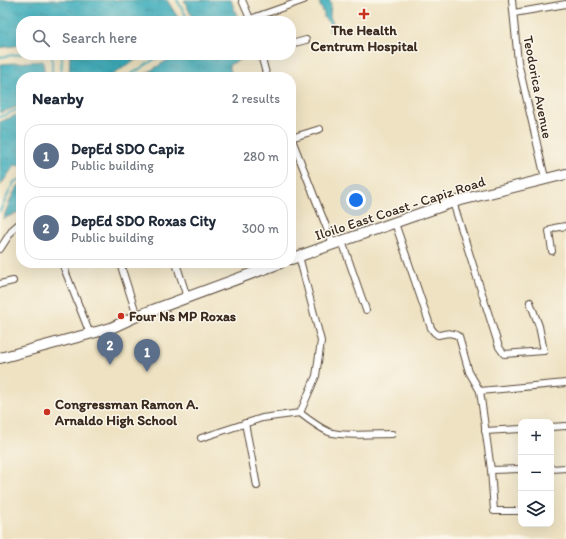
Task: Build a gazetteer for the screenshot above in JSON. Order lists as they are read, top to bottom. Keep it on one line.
{"streets":{"main road":["Iloilo East Coast - Capiz Road"],"street":["Teodorica Avenue"]},"crossings":[["Teodorica Avenue","Iloilo East Coast - Capiz Road"]],"places":{"health":["The Health Centrum Hospital"],"other":["Four Ns MP Roxas","Congressman Ramon A. Arnaldo High School"]},"page":{"search":"Search here","heading":["Nearby","2 results"],"list":[{"mark":"1","name":"DepEd SDO Capiz","note":"Public building","value":"280 m"},{"mark":"2","name":"DepEd SDO Roxas City","note":"Public building","value":"300 m"}],"pins":["2","1"],"map_buttons":["+","−"]}}
